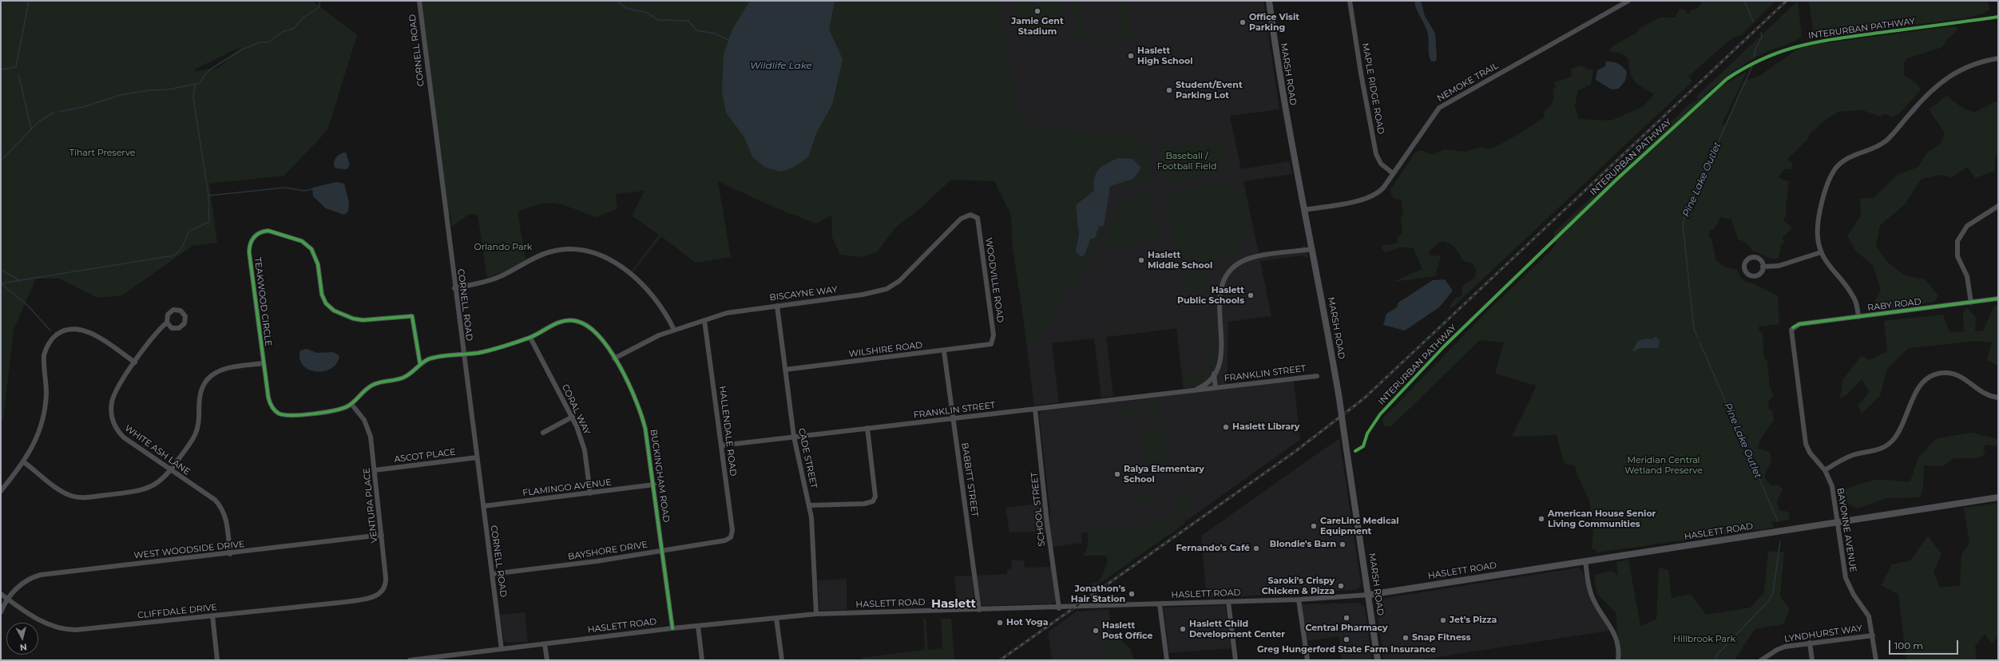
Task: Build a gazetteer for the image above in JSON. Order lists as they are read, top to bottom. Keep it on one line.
{"streets":{"main road":["MARSH ROAD","HASLETT ROAD"],"street":["CORNELL ROAD","NEMOKE TRAIL","MAPLE RIDGE ROAD","WOODVILLE ROAD","BISCAYNE WAY","TEAKWOOD CIRCLE","RABY ROAD","WILSHIRE ROAD","FRANKLIN STREET","CORAL WAY","HALLENDALE ROAD","WHITE ASH LANE","ASCOT PLACE","CADE STREET","BUCKINGHAM ROAD","BABBITT STREET","FLAMINGO AVENUE","VENTURA PLACE","SCHOOL STREET","BAYONNE AVENUE","WEST WOODSIDE DRIVE","BAYSHORE DRIVE","CLIFFDALE DRIVE","LYNDHURST WAY"],"cycle path":["INTERURBAN PATHWAY"]},"crossings":[["CORNELL ROAD","ASCOT PLACE"],["CORNELL ROAD","BUCKINGHAM ROAD"],["CORNELL ROAD","FLAMINGO AVENUE"],["CORNELL ROAD","HASLETT ROAD"],["CORNELL ROAD","BAYSHORE DRIVE"],["MARSH ROAD","NEMOKE TRAIL"],["MARSH ROAD","FRANKLIN STREET"],["MARSH ROAD","HASLETT ROAD"],["NEMOKE TRAIL","MAPLE RIDGE ROAD"],["WOODVILLE ROAD","BISCAYNE WAY"],["WOODVILLE ROAD","WILSHIRE ROAD"],["BISCAYNE WAY","HALLENDALE ROAD"],["BISCAYNE WAY","CADE STREET"],["BISCAYNE WAY","BUCKINGHAM ROAD"],["TEAKWOOD CIRCLE","BUCKINGHAM ROAD"],["RABY ROAD","BAYONNE AVENUE"],["WILSHIRE ROAD","CADE STREET"],["WILSHIRE ROAD","BABBITT STREET"],["FRANKLIN STREET","HALLENDALE ROAD"],["FRANKLIN STREET","CADE STREET"],["FRANKLIN STREET","BABBITT STREET"],["FRANKLIN STREET","SCHOOL STREET"],["CORAL WAY","BUCKINGHAM ROAD"],["CORAL WAY","FLAMINGO AVENUE"],["HALLENDALE ROAD","BAYSHORE DRIVE"],["WHITE ASH LANE","WEST WOODSIDE DRIVE"],["ASCOT PLACE","VENTURA PLACE"],["CADE STREET","HASLETT ROAD"],["BUCKINGHAM ROAD","FLAMINGO AVENUE"],["BUCKINGHAM ROAD","VENTURA PLACE"],["BUCKINGHAM ROAD","HASLETT ROAD"],["BUCKINGHAM ROAD","BAYSHORE DRIVE"],["BABBITT STREET","HASLETT ROAD"],["VENTURA PLACE","WEST WOODSIDE DRIVE"],["VENTURA PLACE","CLIFFDALE DRIVE"],["SCHOOL STREET","HASLETT ROAD"],["BAYONNE AVENUE","HASLETT ROAD"],["BAYONNE AVENUE","LYNDHURST WAY"],["WEST WOODSIDE DRIVE","CLIFFDALE DRIVE"]],"districts":["Haslett"],"water":["Wildlife Lake","Pine Lake Outlet"],"parks":["Tihart Preserve","Baseball / Football Field","Orlando Park","Meridian Central Wetland Preserve","Hillbrook Park"],"places":["Jamie Gent Stadium","Office Visit Parking","Haslett High School","Student/Event Parking Lot","Haslett Middle School","Haslett Public Schools","Haslett Library","Ralya Elementary School","American House Senior Living Communities","CareLinc Medical Equipment","Blondie's Barn","Fernando's Café","Saroki's Crispy Chicken & Pizza","Jonathon's Hair Station","Central Pharmacy","Jet's Pizza","Hot Yoga","Haslett Child Development Center","Haslett Post Office","Snap Fitness","Greg Hungerford State Farm Insurance"],"scale_bar":"100 m","north":"bottom"}
